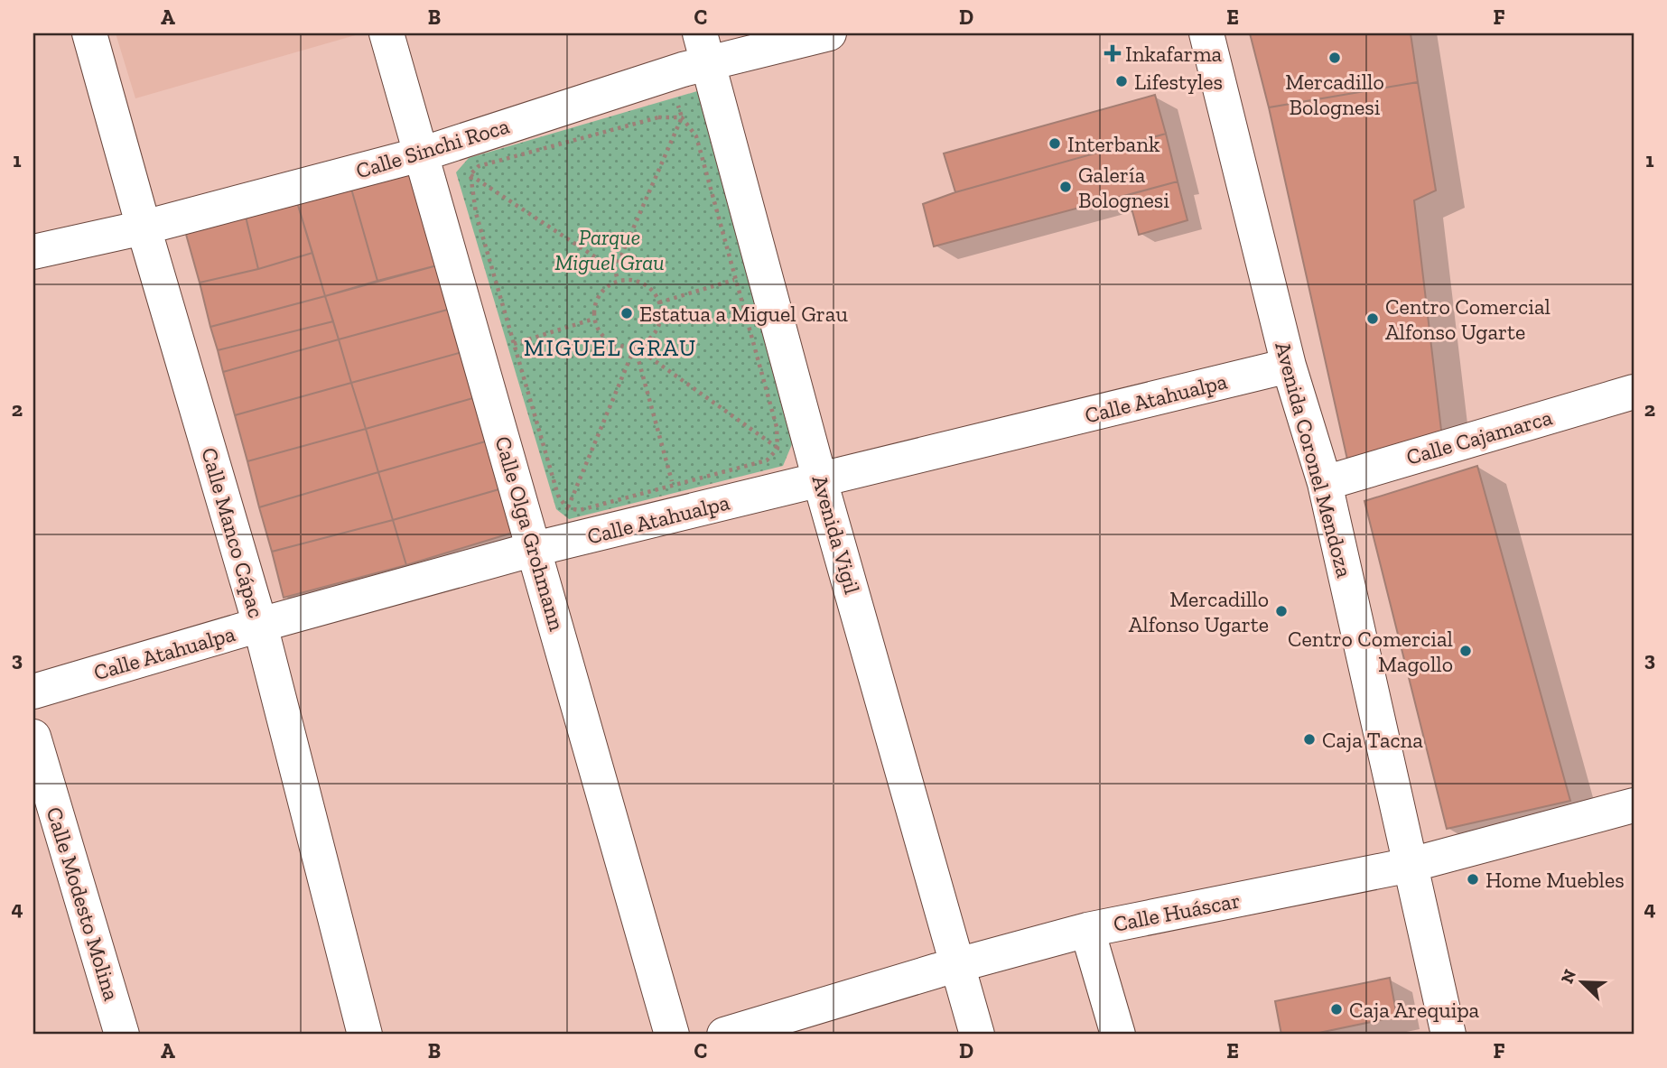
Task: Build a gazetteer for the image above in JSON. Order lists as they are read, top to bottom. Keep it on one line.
{"streets":{"street":["Calle Sinchi Roca","Calle Atahualpa","Calle Cajamarca","Avenida Coronel Mendoza","Calle Manco Cápac","Calle Olga Grohmann","Avenida Vigil","Calle Modesto Molina","Calle Huáscar"]},"crossings":[["Calle Sinchi Roca","Calle Manco Cápac"],["Calle Sinchi Roca","Calle Olga Grohmann"],["Calle Sinchi Roca","Avenida Vigil"],["Calle Atahualpa","Avenida Coronel Mendoza"],["Calle Atahualpa","Calle Manco Cápac"],["Calle Atahualpa","Calle Olga Grohmann"],["Calle Atahualpa","Avenida Vigil"],["Calle Cajamarca","Avenida Coronel Mendoza"],["Avenida Coronel Mendoza","Calle Huáscar"],["Avenida Vigil","Calle Huáscar"]],"districts":["MIGUEL GRAU"],"parks":["Parque Miguel Grau"],"places":{"health":["Inkafarma"],"other":["Mercadillo Bolognesi","Lifestyles","Interbank","Galería Bolognesi","Estatua a Miguel Grau","Centro Comercial Alfonso Ugarte","Mercadillo Alfonso Ugarte","Centro Comercial Magollo","Caja Tacna","Home Muebles","Caja Arequipa"]},"north":"top left","grid":{"columns":["A","B","C","D","E","F"],"rows":["1","2","3","4"]}}
